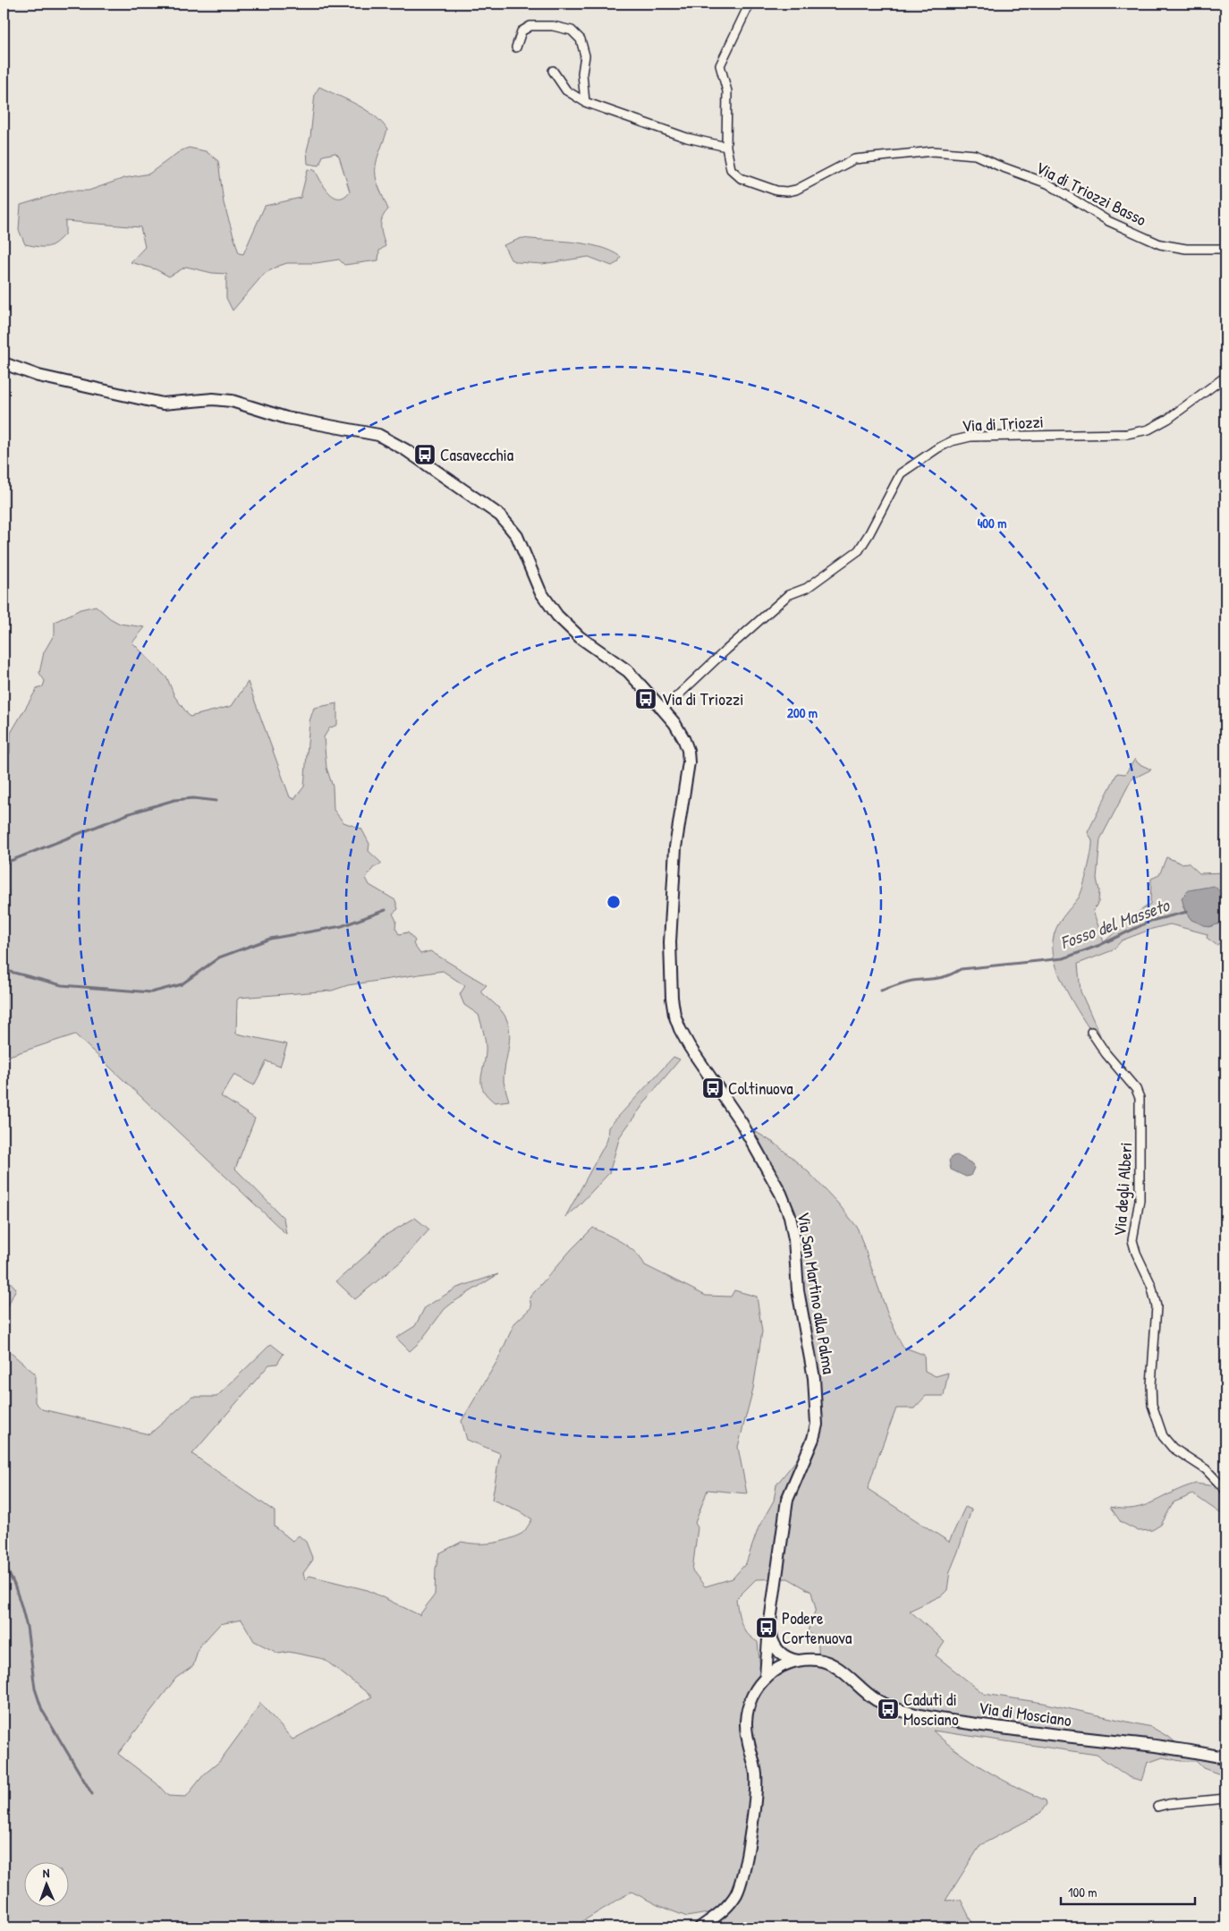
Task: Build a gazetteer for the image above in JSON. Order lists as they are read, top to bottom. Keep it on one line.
{"streets":{"street":["Via di Triozzi Basso","Via di Triozzi","Via degli Alberi","Via San Martino alla Palma","Via di Mosciano"]},"crossings":[["Via di Triozzi","Via San Martino alla Palma"],["Via San Martino alla Palma","Via di Mosciano"]],"water":["Fosso del Masseto"],"places":{"bus stop":["Casavecchia","Via di Triozzi","Coltinuova","Podere Cortenuova","Caduti di Mosciano"]},"scale_bar":"100 m","north":"top","rings":["400 m","200 m"]}
